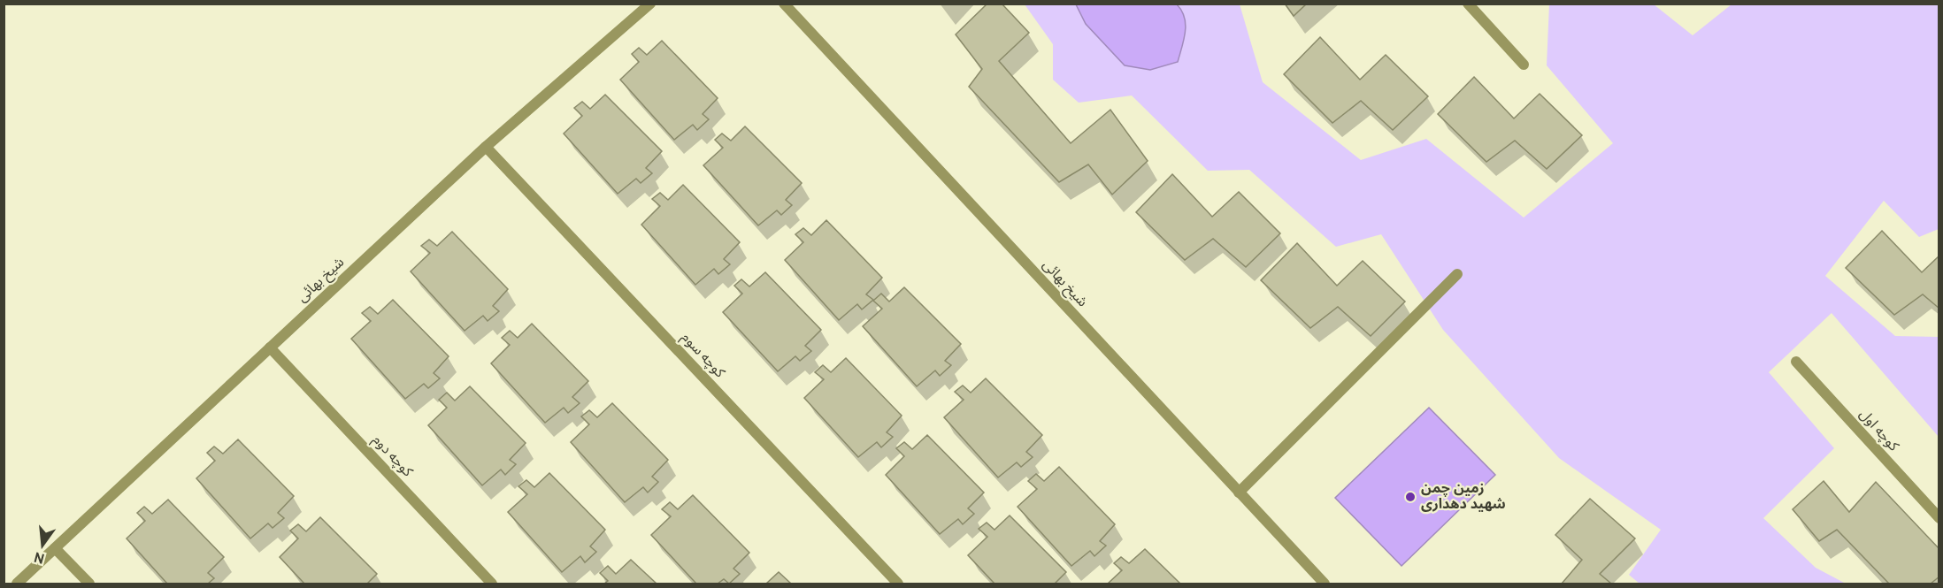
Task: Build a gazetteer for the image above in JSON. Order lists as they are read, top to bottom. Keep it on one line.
{"streets":{"street":["شیخ بهائی","کوچه سوم","کوچه اول","کوچه دوم"]},"crossings":[["شیخ بهائی","کوچه سوم"],["شیخ بهائی","کوچه دوم"]],"places":["زمین چمن شهید دهداری"],"north":"bottom"}
